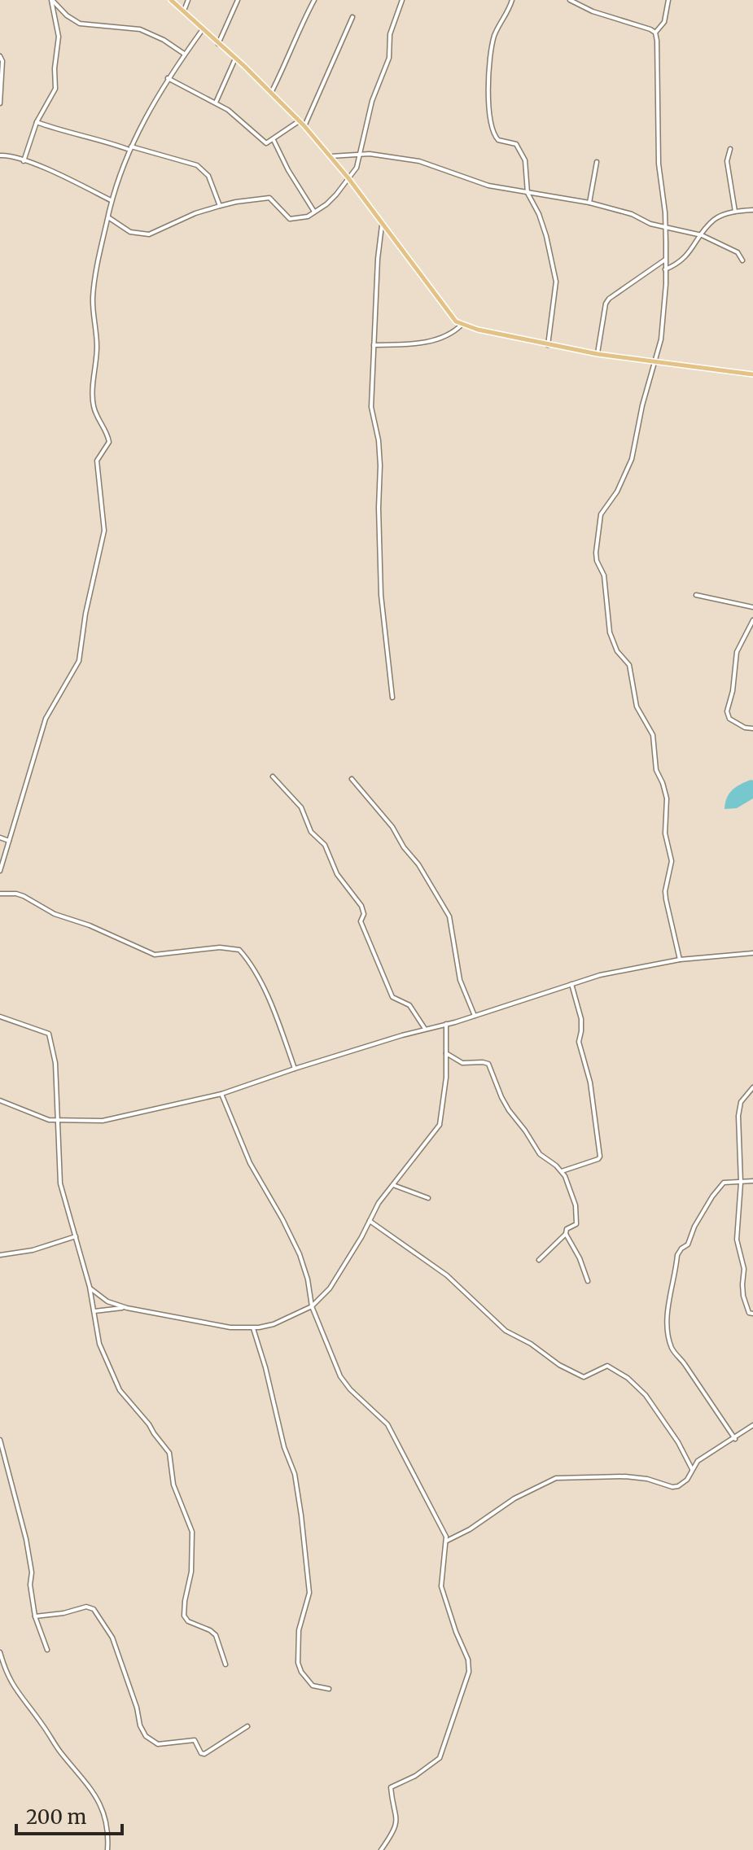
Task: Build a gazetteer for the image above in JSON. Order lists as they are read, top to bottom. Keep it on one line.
{"scale_bar":"200 m"}
